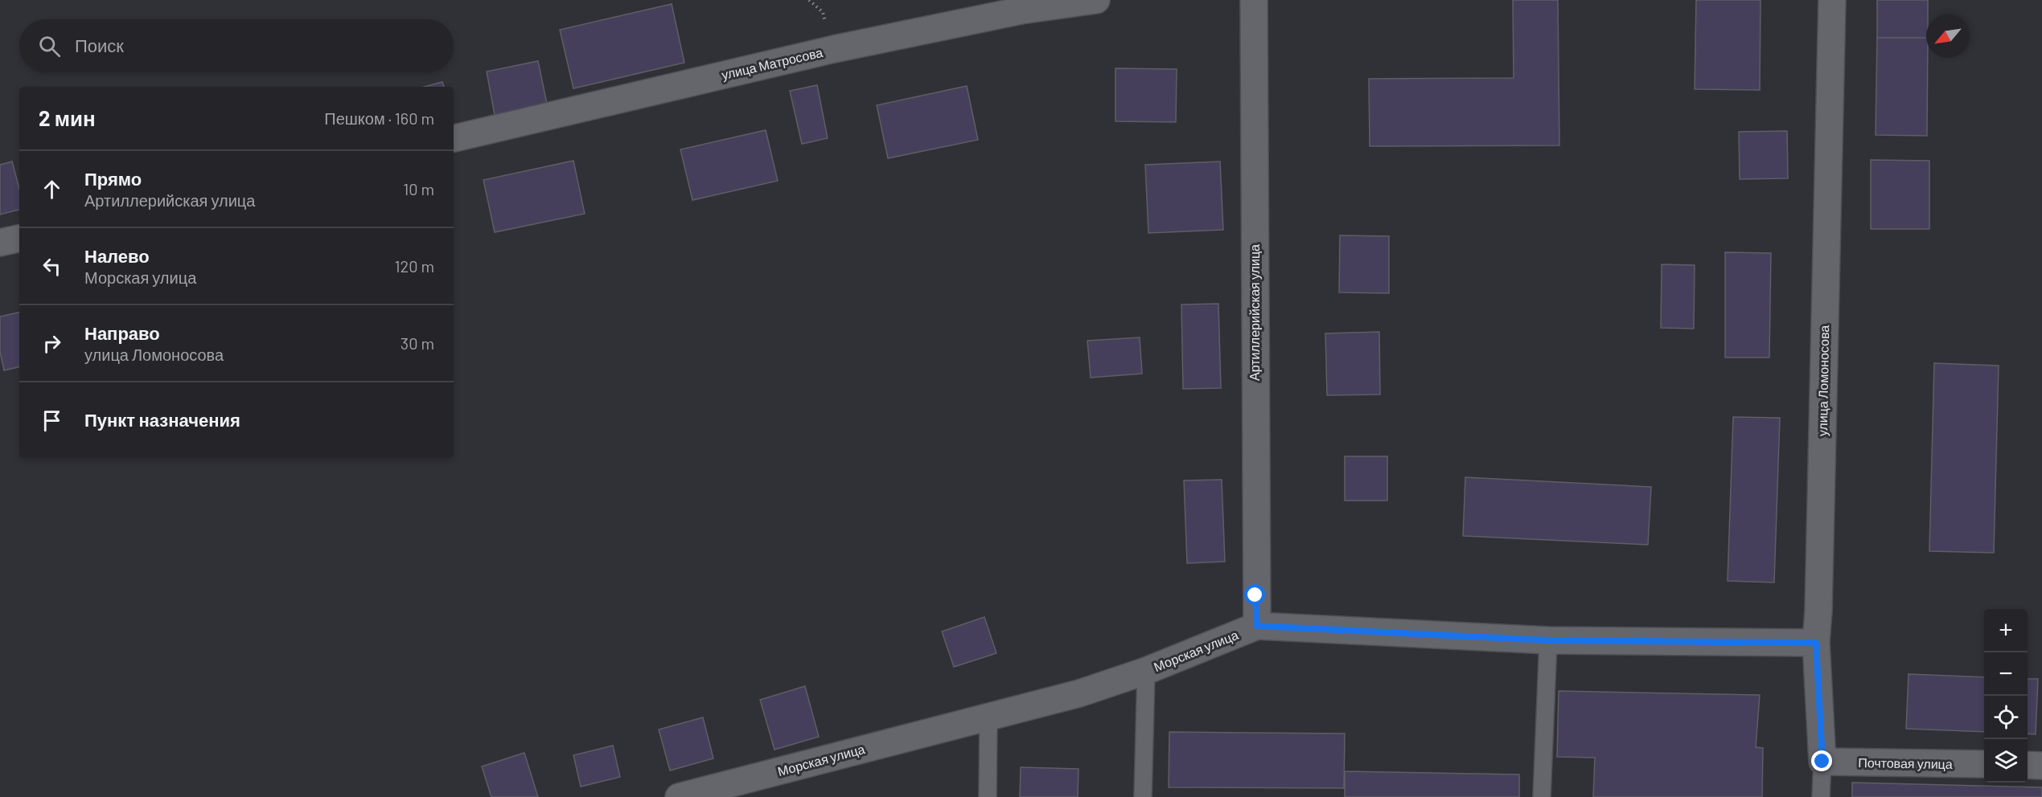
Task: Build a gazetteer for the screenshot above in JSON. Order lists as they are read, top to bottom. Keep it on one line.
{"streets":{"street":["улица Матросова","Артиллерийская улица","улица Ломоносова","Морская улица","Почтовая улица"]},"crossings":[["Артиллерийская улица","Морская улица"],["улица Ломоносова","Морская улица"],["улица Ломоносова","Почтовая улица"]],"north":"bottom left","page":{"search":"Поиск","heading":["2 мин","Пешком · 160 m"],"list":[["Прямо","Артиллерийская улица","10 m"],["Налево","Морская улица","120 m"],["Направо","улица Ломоносова","30 m"],"Пункт назначения"],"map_buttons":["+","−"]}}
